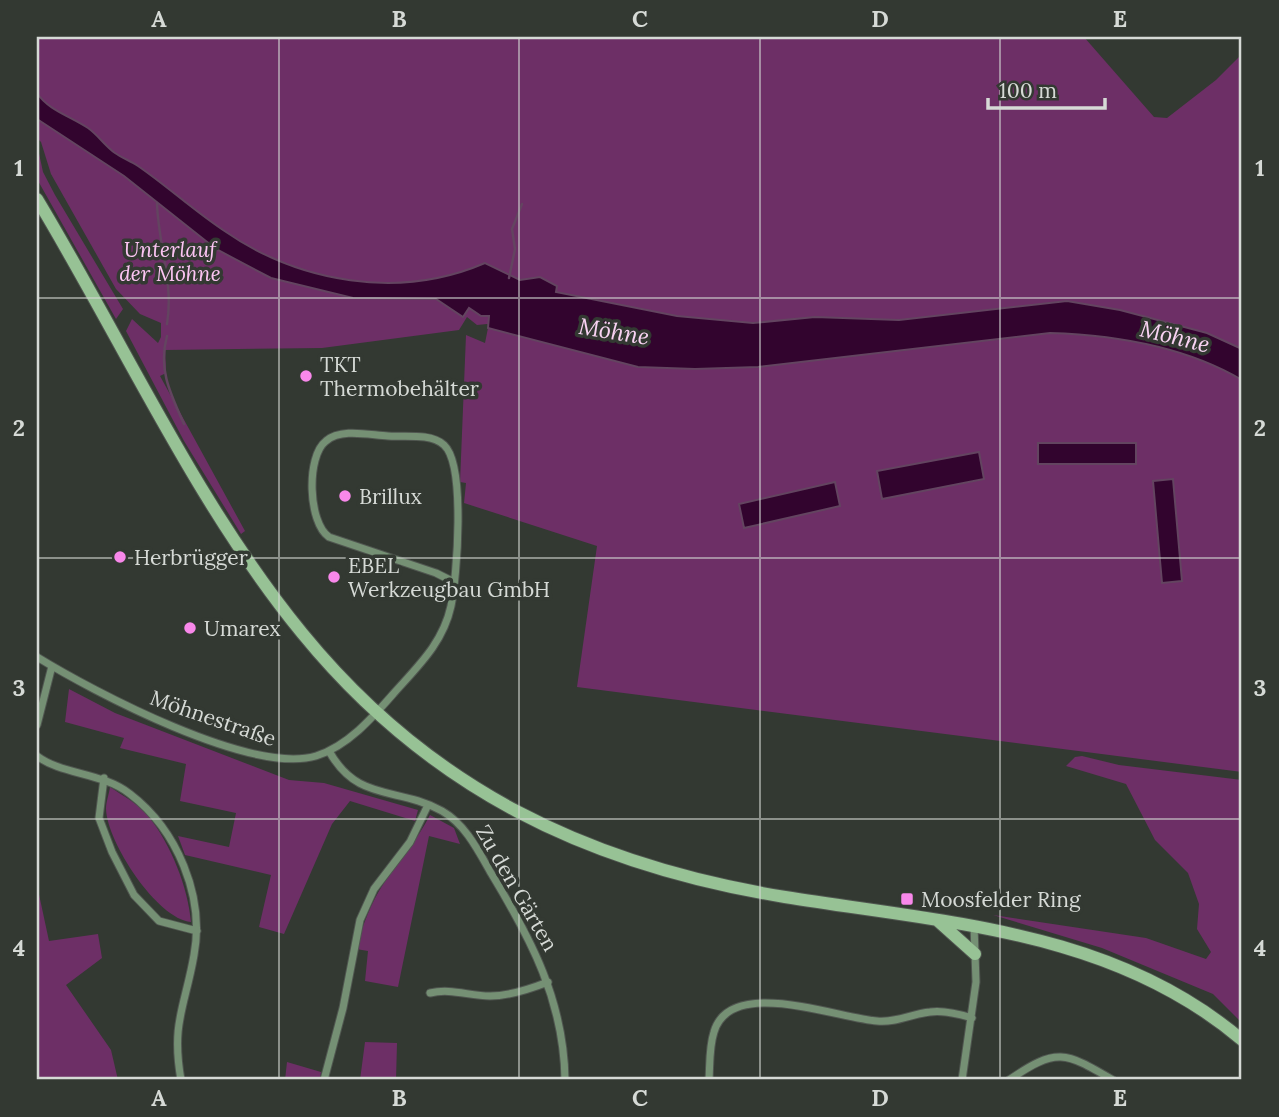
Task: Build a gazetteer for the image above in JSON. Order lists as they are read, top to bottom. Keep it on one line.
{"streets":{"street":["Möhnestraße","Zu den Gärten"]},"crossings":[["Möhnestraße","Zu den Gärten"]],"water":["Möhne"],"parks":["Unterlauf der Möhne"],"places":{"other":["TKT Thermobehälter","Brillux","Herbrügger","EBEL Werkzeugbau GmbH","Umarex"],"transit":["Moosfelder Ring"]},"scale_bar":"100 m","grid":{"columns":["A","B","C","D","E"],"rows":["1","2","3","4"]}}
